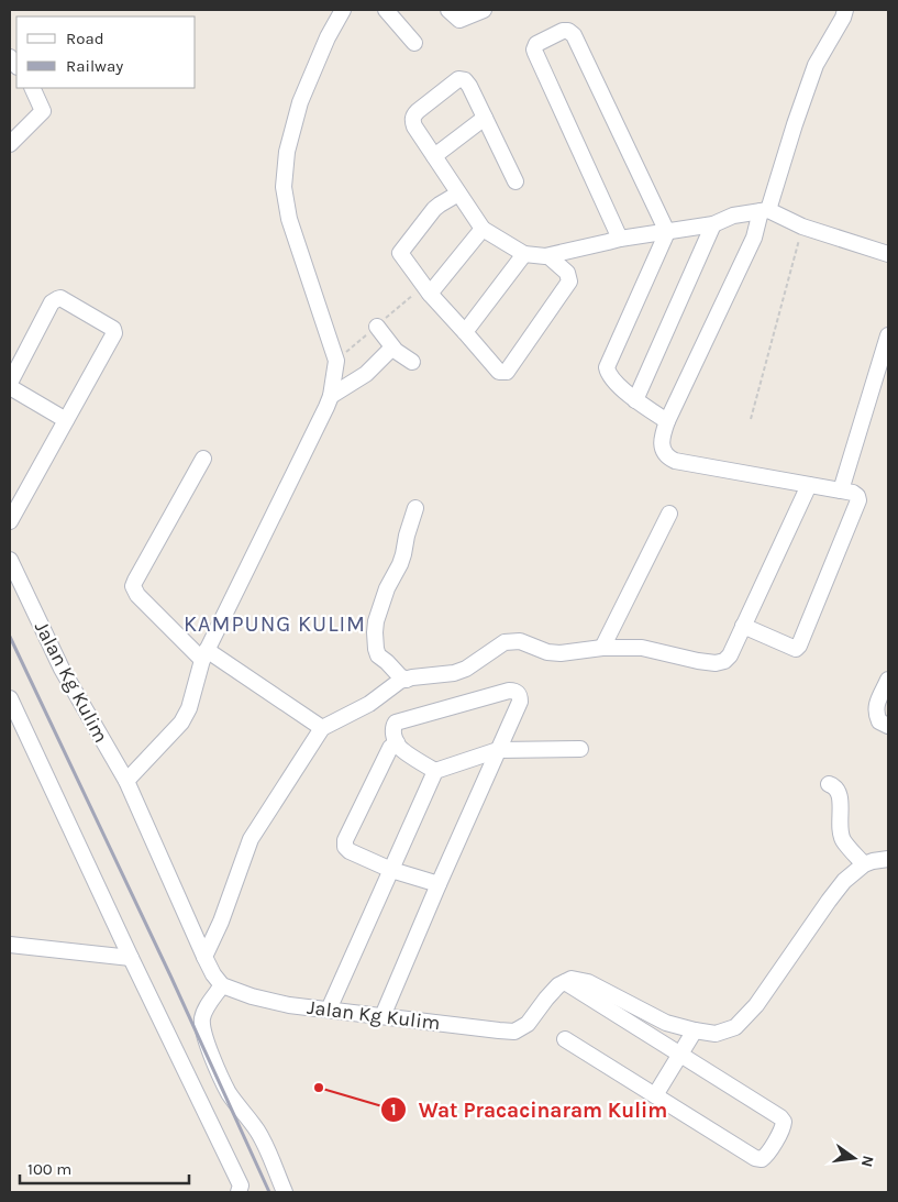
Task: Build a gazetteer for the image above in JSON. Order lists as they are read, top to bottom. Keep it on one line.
{"streets":{"street":["Jalan Kg Kulim"]},"districts":["KAMPUNG KULIM"],"places":["Wat Pracacinaram Kulim"],"legend":["Road","Railway"],"scale_bar":"100 m","north":"right"}
